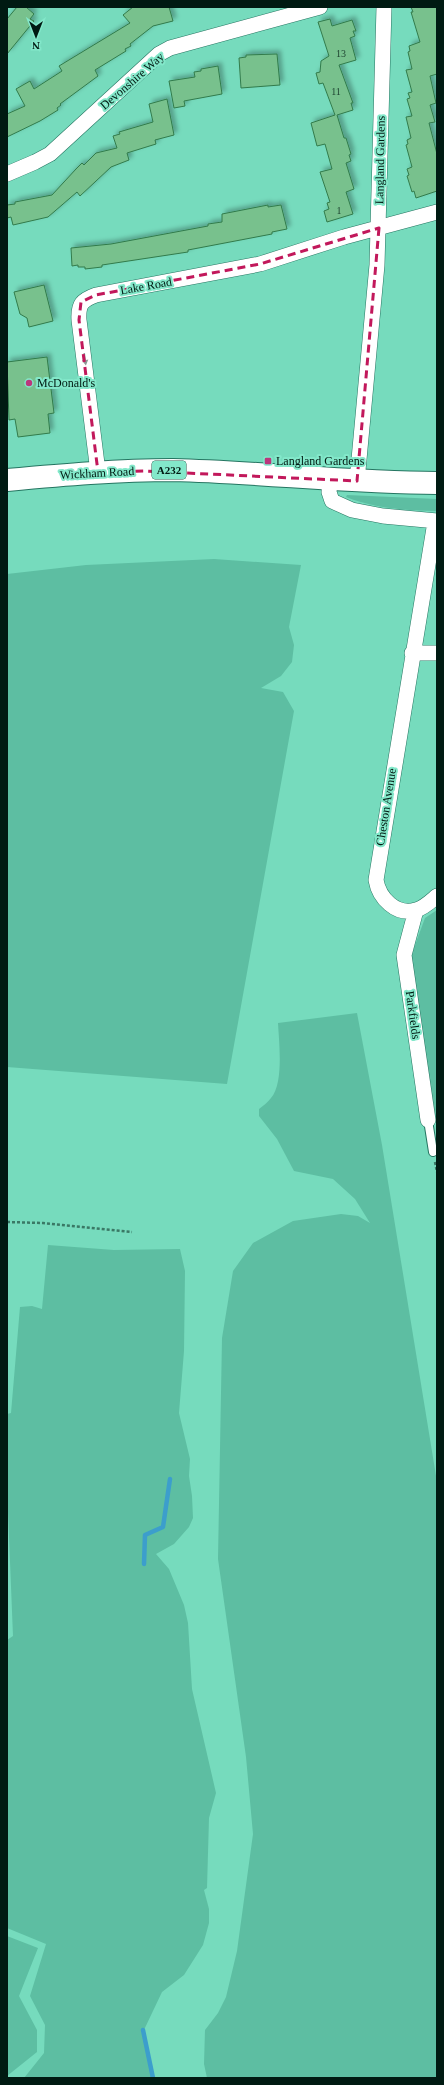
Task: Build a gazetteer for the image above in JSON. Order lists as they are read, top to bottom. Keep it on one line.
{"streets":{"highway":["A232","Wickham Road"],"street":["Devonshire Way","Langland Gardens","Lake Road","Cheston Avenue","Parkfields"]},"crossings":[["Langland Gardens","Lake Road"],["Langland Gardens","Wickham Road"],["Lake Road","Wickham Road"],["Cheston Avenue","Parkfields"]],"places":{"other":["McDonald's"],"transit":["Langland Gardens"]},"house_numbers":["13","11","1"],"north":"bottom"}
